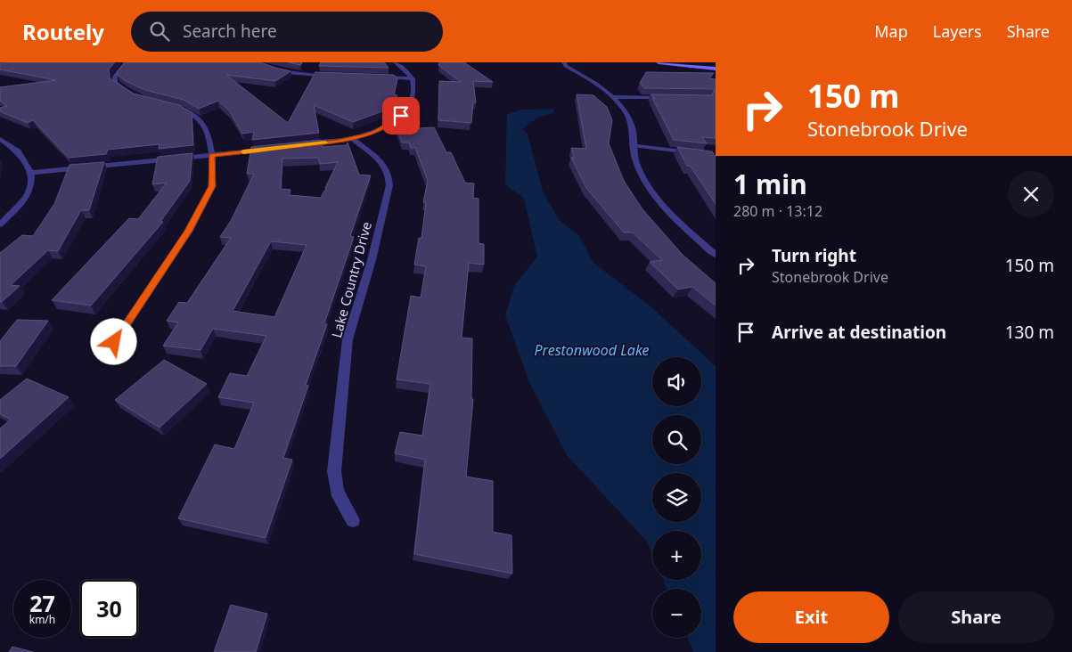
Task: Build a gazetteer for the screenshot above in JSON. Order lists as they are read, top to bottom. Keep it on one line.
{"streets":{"street":["Lake Country Drive"]},"water":["Prestonwood Lake"],"page":{"header":"Routely","search":"Search here","nav":["Map","Layers","Share"],"turn":["150 m","Stonebrook Drive"],"heading":["1 min","280 m · 13:12"],"list":[{"name":"Turn right","note":"Stonebrook Drive","value":"150 m"},{"name":"Arrive at destination","value":"130 m"}],"map_buttons":["+","−"],"speed":"27 km/h","limit":"30","buttons":["Exit","Share"]}}
